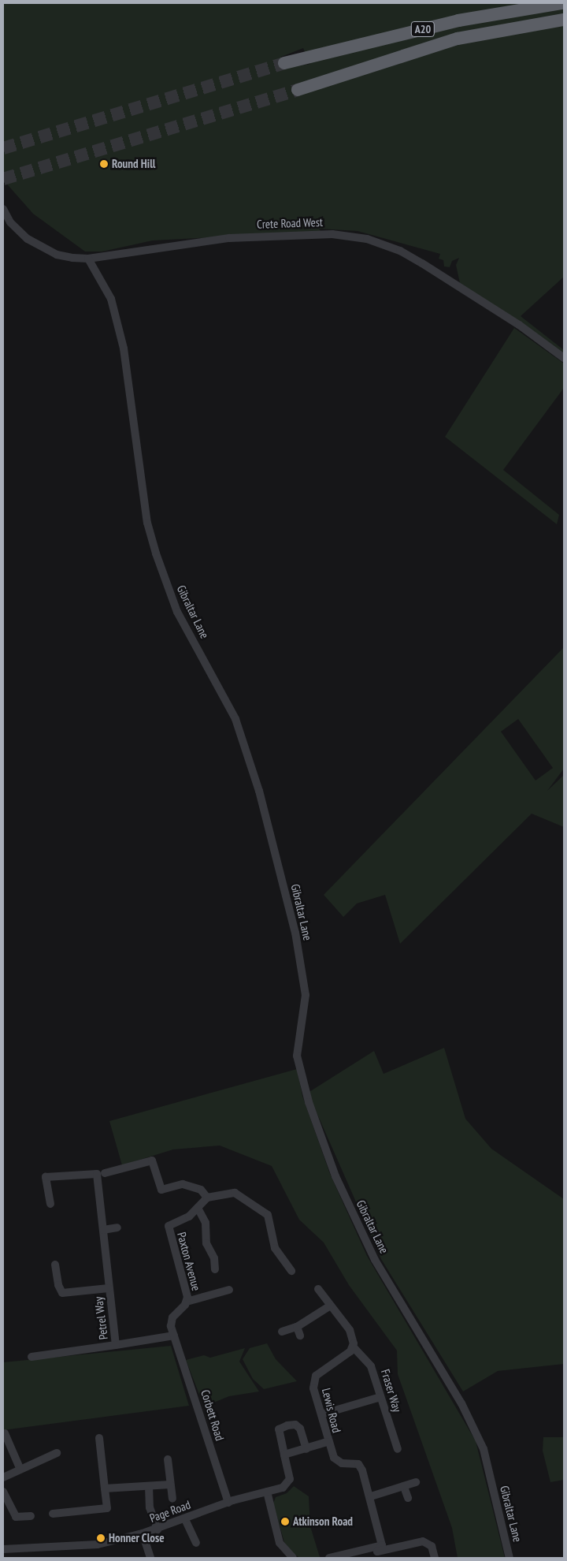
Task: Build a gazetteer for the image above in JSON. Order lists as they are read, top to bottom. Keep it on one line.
{"streets":{"highway":["A20"],"street":["Crete Road West","Gibraltar Lane","Paxton Avenue","Petrel Way","Fraser Way","Lewis Road","Corbett Road","Page Road"]},"crossings":[["Crete Road West","Gibraltar Lane"],["Paxton Avenue","Petrel Way"],["Paxton Avenue","Corbett Road"],["Petrel Way","Corbett Road"],["Fraser Way","Lewis Road"],["Corbett Road","Page Road"]],"places":["Round Hill","Atkinson Road","Honner Close"]}
